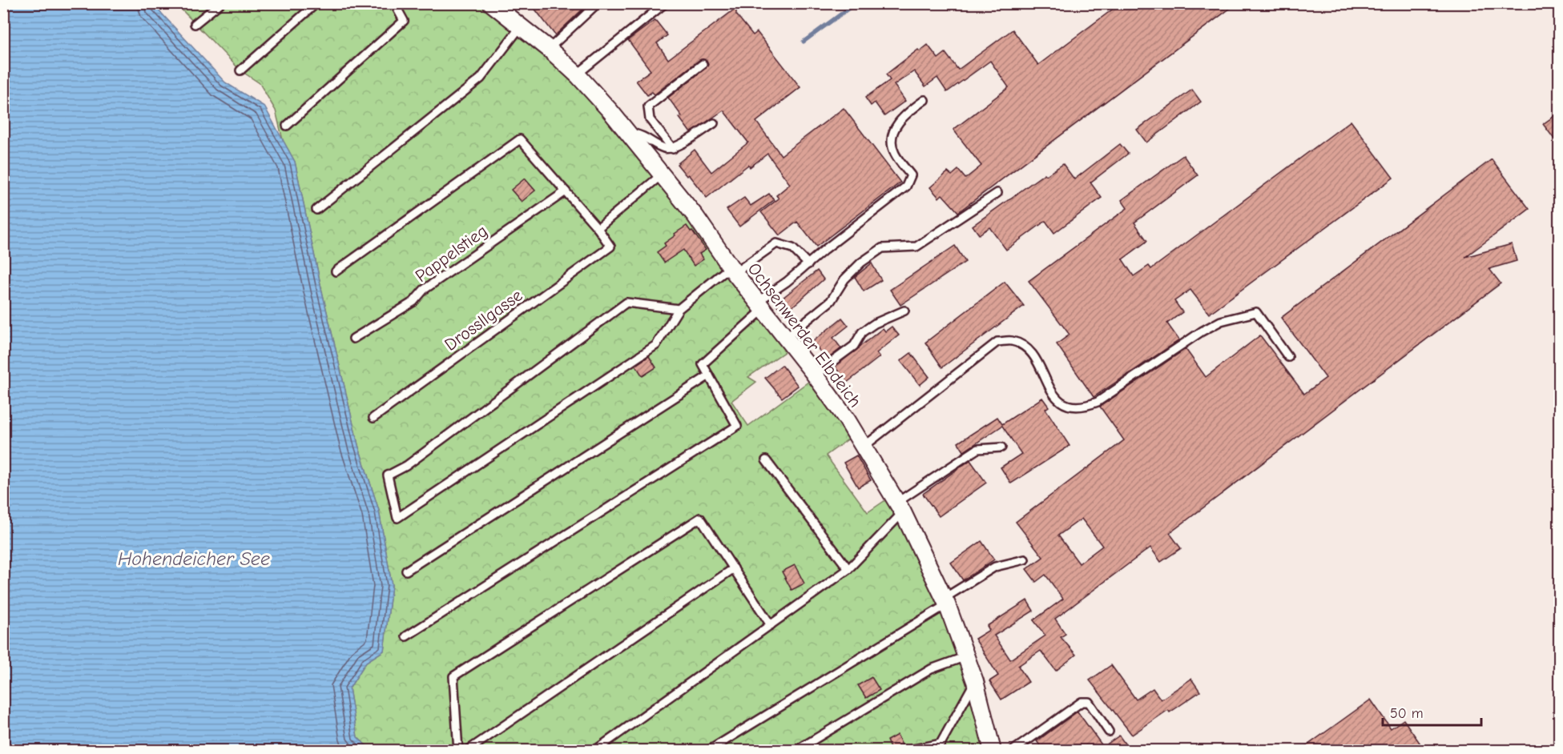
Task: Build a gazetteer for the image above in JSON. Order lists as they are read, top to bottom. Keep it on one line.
{"streets":{"street":["Ochsenwerder Elbdeich"],"lane":["Pappelstieg","Drossllgasse"]},"water":["Hohendeicher See"],"scale_bar":"50 m"}
